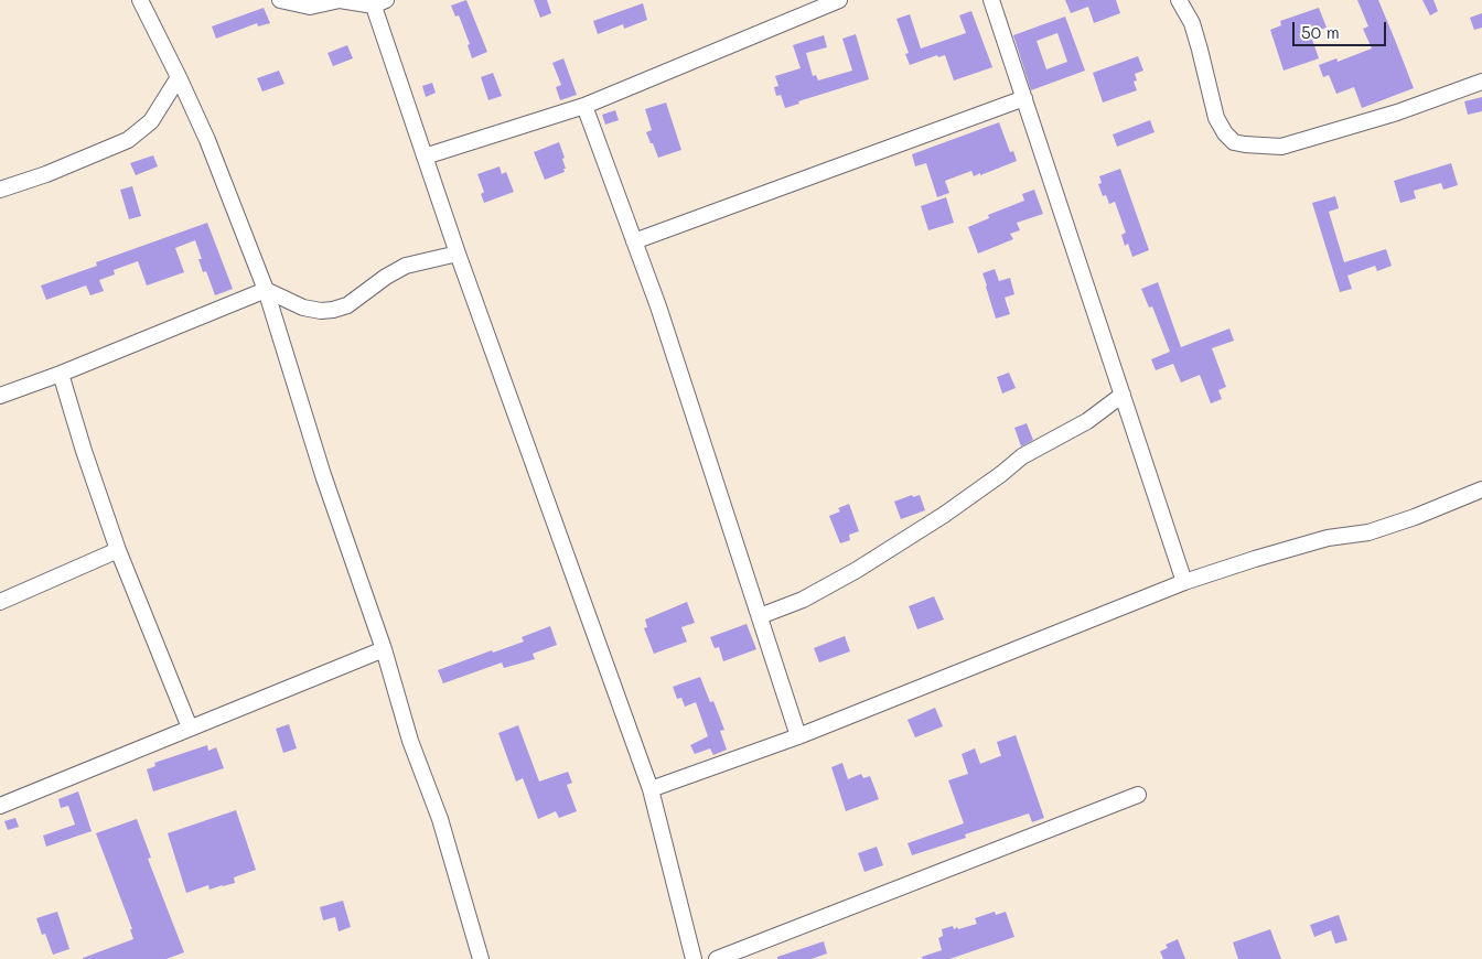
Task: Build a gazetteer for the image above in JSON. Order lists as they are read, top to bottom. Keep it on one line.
{"scale_bar":"50 m"}
